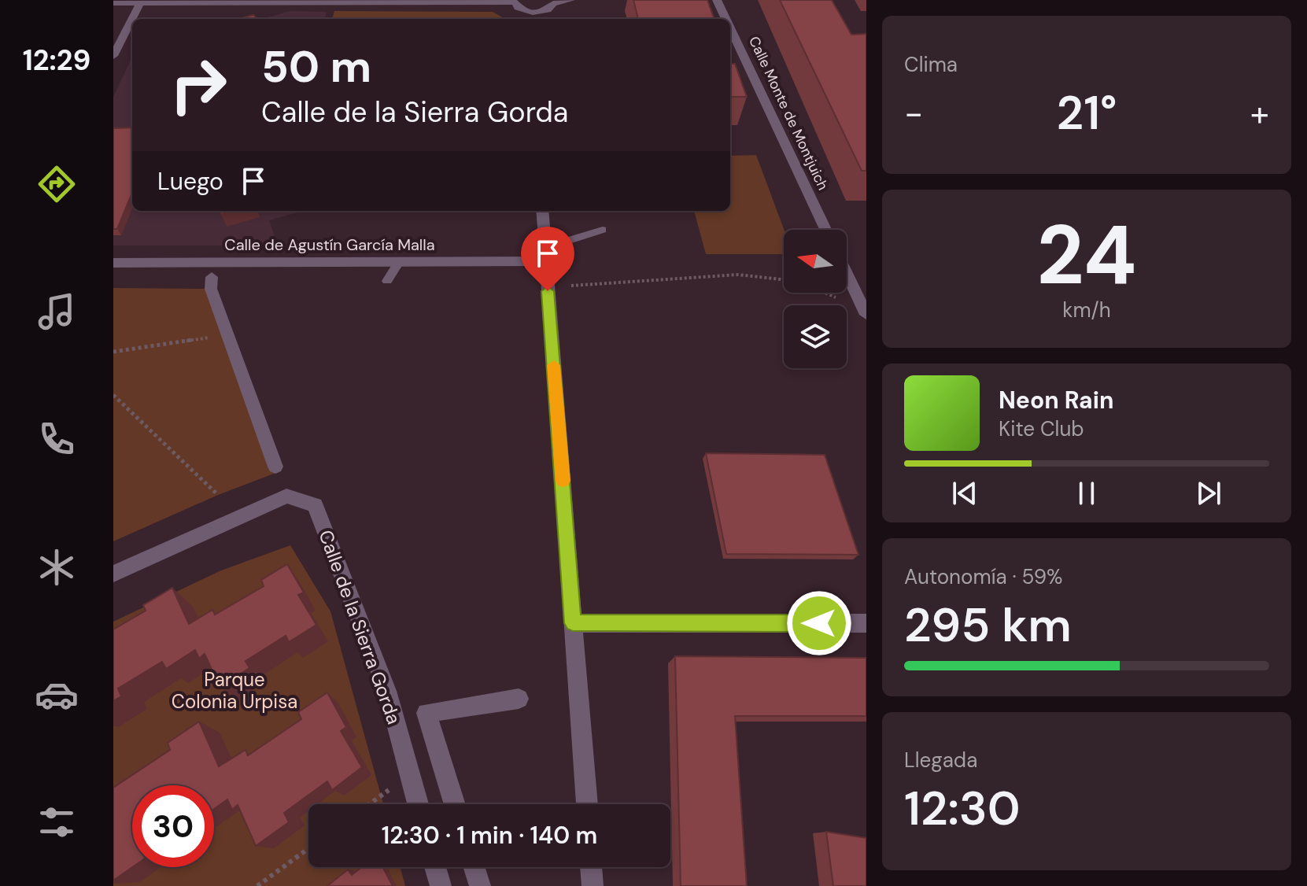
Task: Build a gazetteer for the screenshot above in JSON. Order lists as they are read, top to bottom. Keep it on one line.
{"streets":{"street":["Calle Monte de Montjuich","Calle de Agustín García Malla","Calle de la Sierra Gorda"]},"parks":["Parque Colonia Urpisa"],"north":"left","page":{"tabs":"12:29","tile":["Clima",["24","km/h"],["Autonomía · 59%","295 km"],["Llegada","12:30"]],"turn":["50 m","Calle de la Sierra Gorda"],"heat":["−","21°","+"],"then":"Luego","song":["Neon Rain","Kite Club"],"limit":"30","trip":"12:30 · 1 min · 140 m"}}
